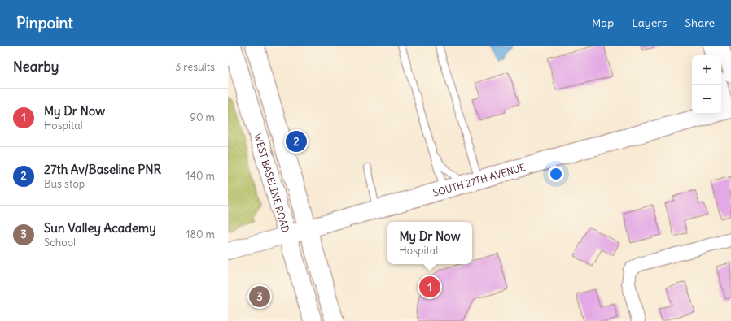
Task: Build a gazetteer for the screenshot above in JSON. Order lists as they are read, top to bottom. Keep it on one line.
{"streets":{"main road":["SOUTH 27TH AVENUE","WEST BASELINE ROAD"]},"crossings":[["SOUTH 27TH AVENUE","WEST BASELINE ROAD"]],"page":{"header":"Pinpoint","nav":["Map","Layers","Share"],"heading":["Nearby","3 results"],"map_buttons":["+","−"],"list":[{"mark":"1","name":"My Dr Now","note":"Hospital","value":"90 m"},{"mark":"2","name":"27th Av/Baseline PNR","note":"Bus stop","value":"140 m"},{"mark":"3","name":"Sun Valley Academy","note":"School","value":"180 m"}],"pins":["2","1","3"],"popup":["My Dr Now","Hospital"]}}
